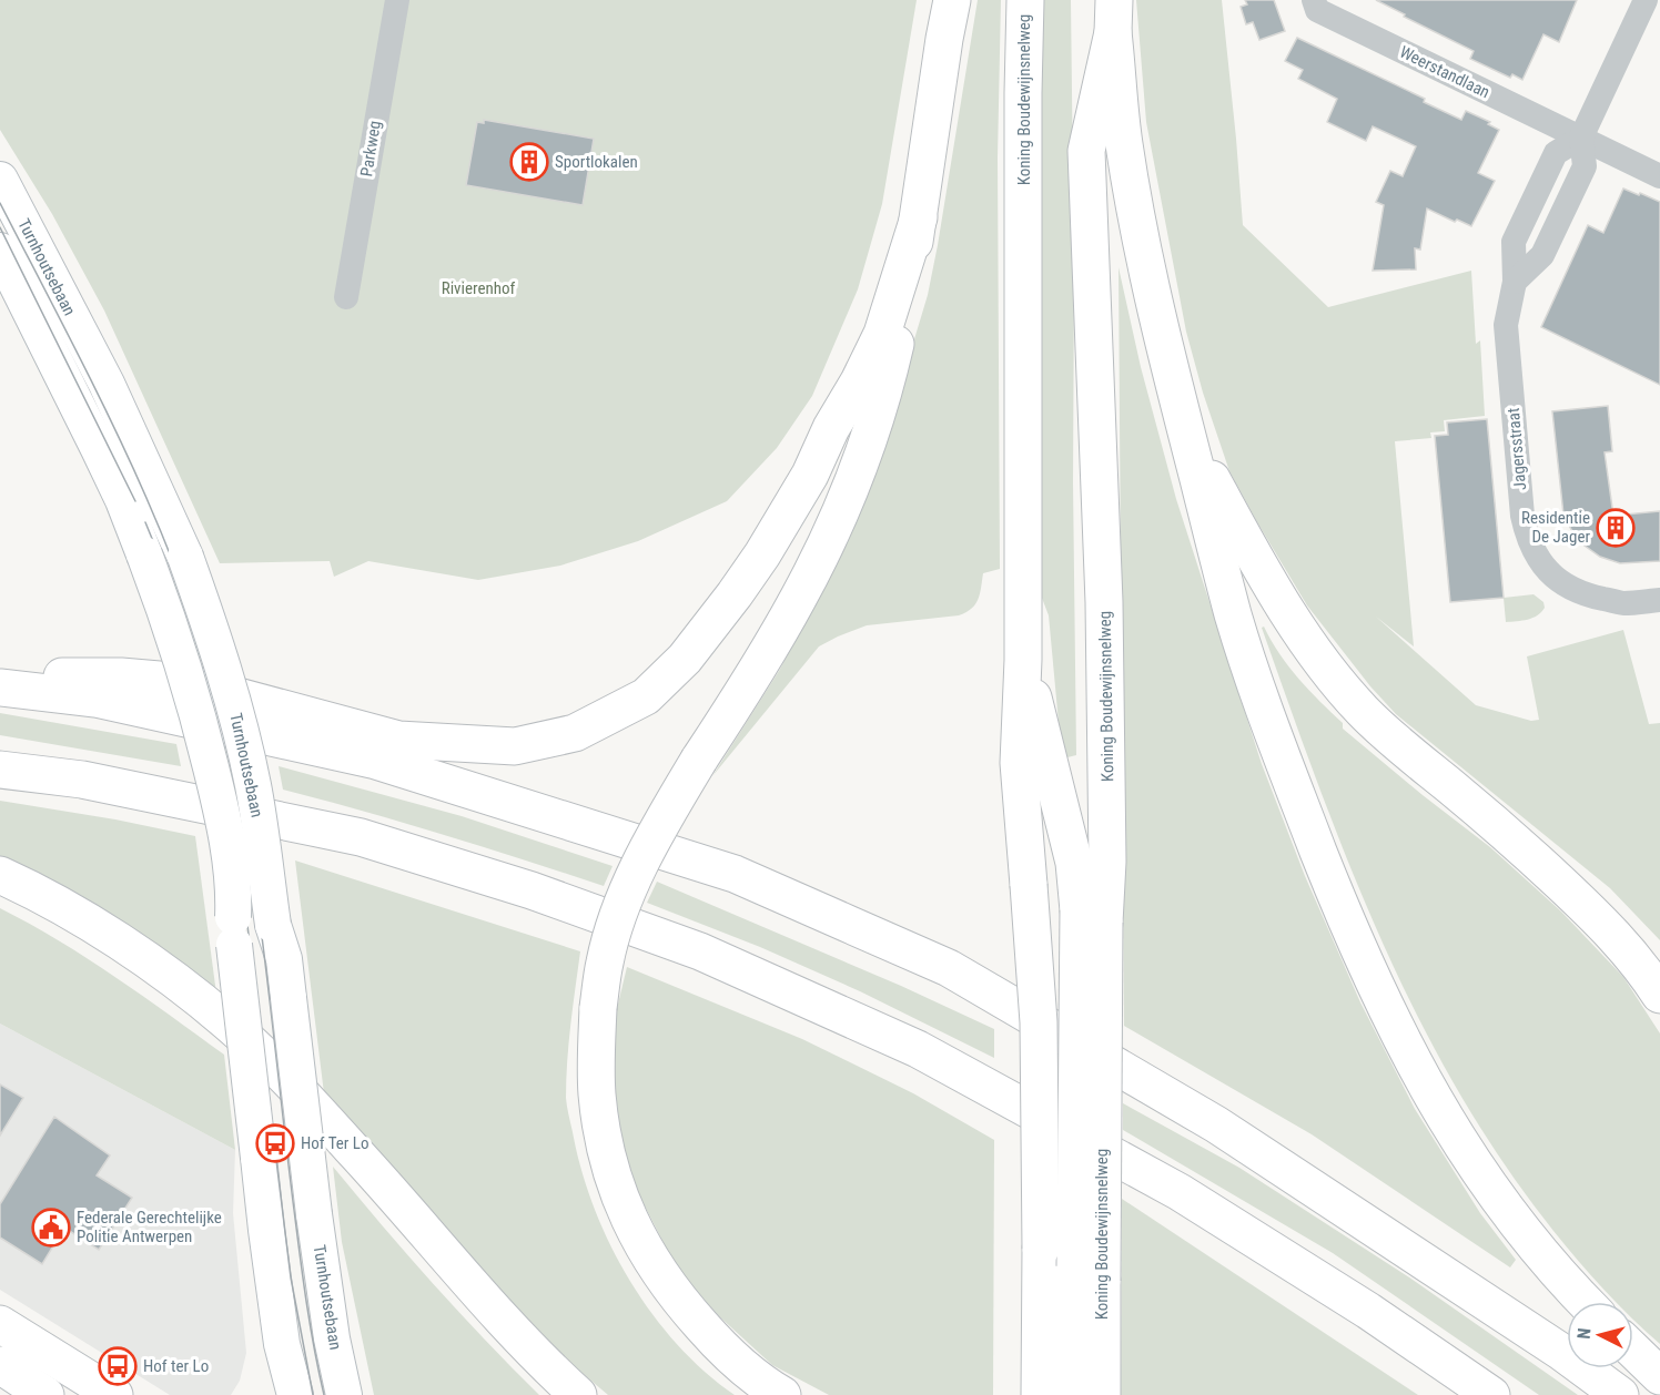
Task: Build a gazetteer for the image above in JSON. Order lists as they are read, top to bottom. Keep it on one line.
{"streets":{"main road":["Koning Boudewijnsnelweg","Turnhoutsebaan"],"street":["Weerstandlaan","Parkweg","Jagersstraat"]},"crossings":[["Weerstandlaan","Jagersstraat"]],"parks":["Rivierenhof"],"places":{"building":["Sportlokalen","Residentie De Jager"],"bus stop":["Hof Ter Lo","Hof ter Lo"],"public building":["Federale Gerechtelijke Politie Antwerpen"]},"north":"left"}
